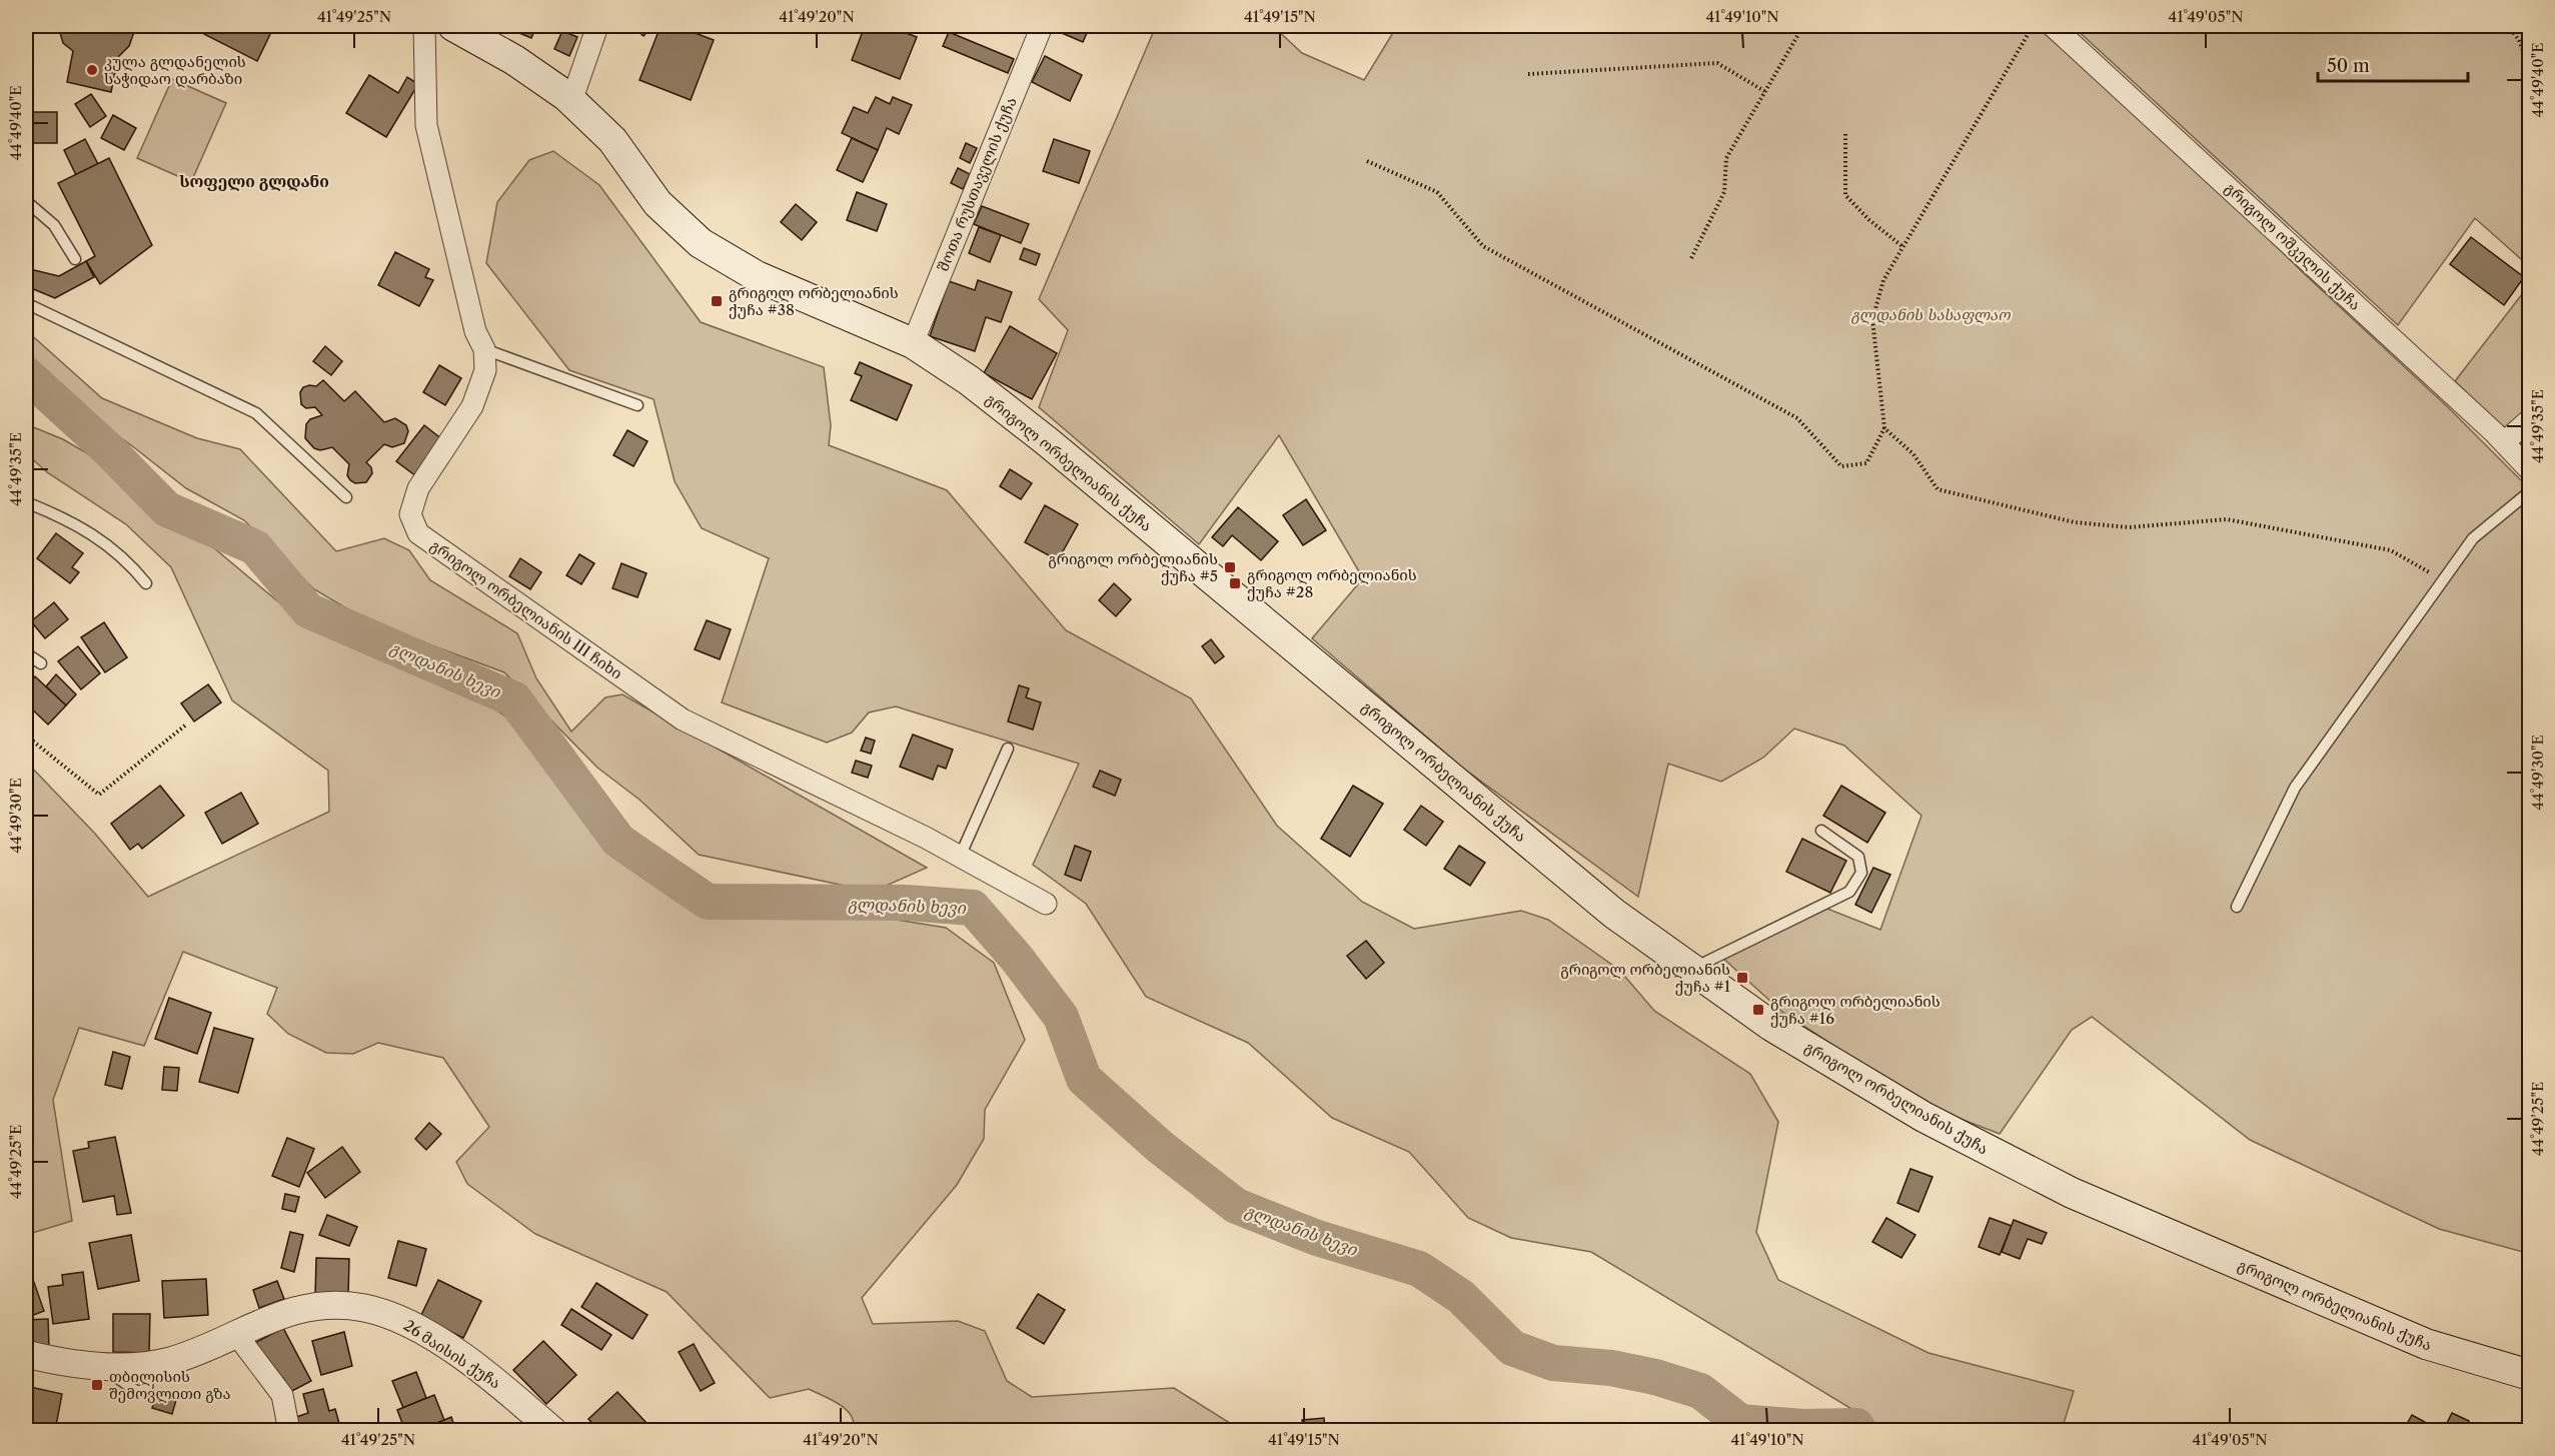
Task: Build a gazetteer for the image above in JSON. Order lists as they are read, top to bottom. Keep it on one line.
{"streets":{"main road":["გრიგოლ ორბელიანის ქუჩა"],"street":["შოთა რუსთაველის ქუჩა","გრიგოლ ოშკელის ქუჩა","გრიგოლ ორბელიანის III ჩიხი","26 მაისის ქუჩა"]},"crossings":[["შოთა რუსთაველის ქუჩა","გრიგოლ ორბელიანის ქუჩა"]],"districts":["სოფელი გლდანი"],"water":["გლდანის ხევი"],"parks":["გლდანის სასაფლაო"],"places":{"other":["კულა გლდანელის საჭიდაო დარბაზი"],"transit":["გრიგოლ ორბელიანის ქუჩა #38","გრიგოლ ორბელიანის ქუჩა #5","გრიგოლ ორბელიანის ქუჩა #28","გრიგოლ ორბელიანის ქუჩა #1","გრიგოლ ორბელიანის ქუჩა #16","თბილისის შემოვლითი გზა"]},"scale_bar":"50 m","coordinates":["41°49'25\"N","41°49'20\"N","41°49'15\"N","41°49'10\"N","41°49'05\"N","44°49'40\"E","44°49'35\"E","44°49'30\"E","44°49'25\"E"]}
